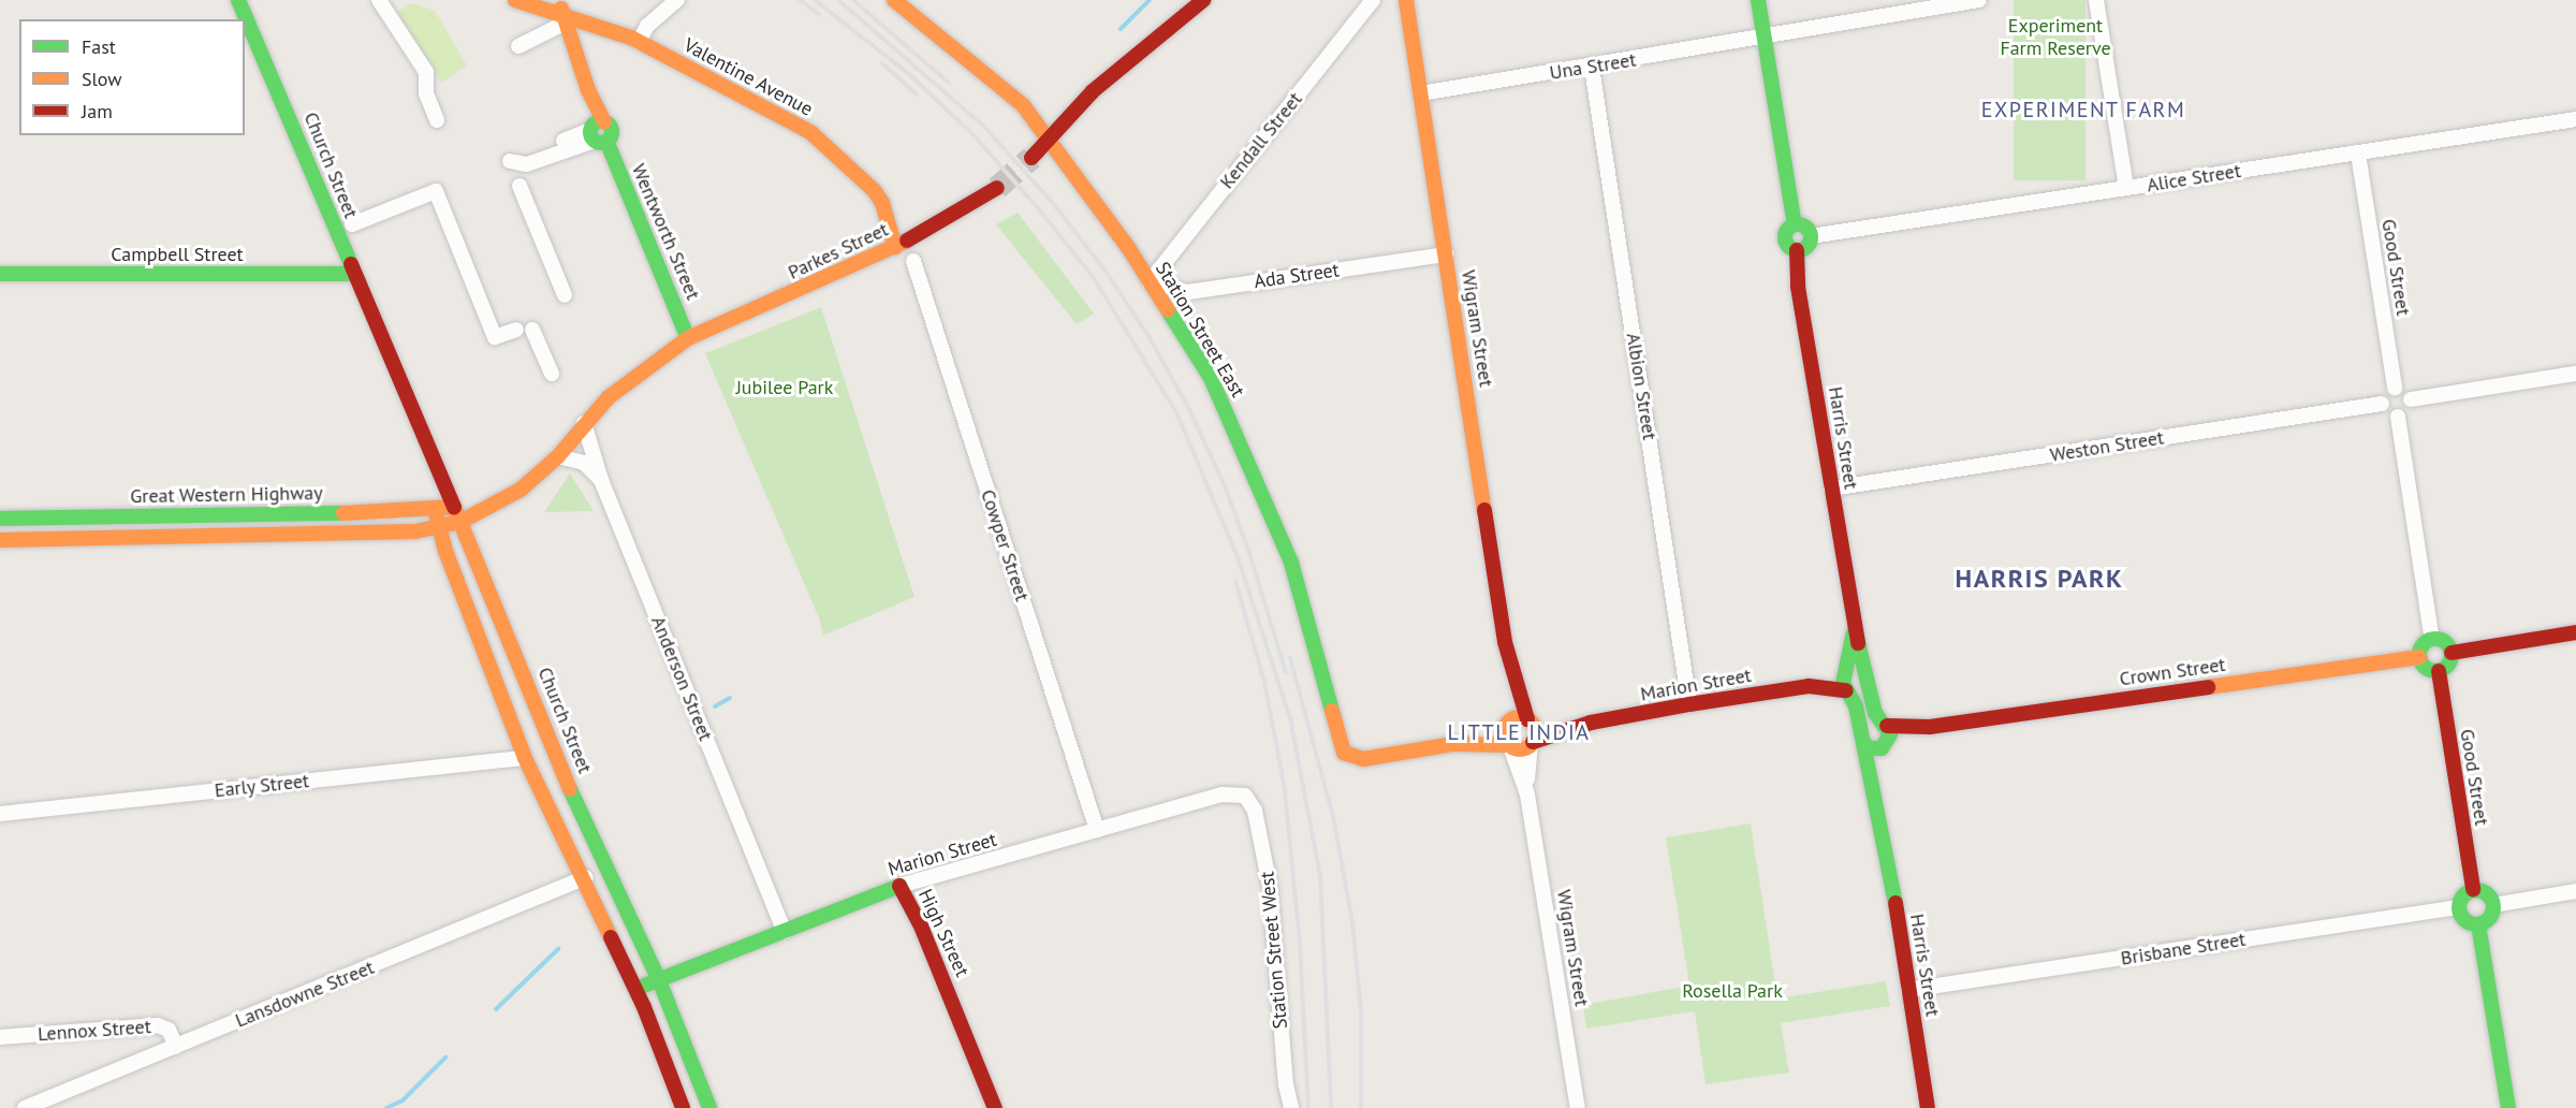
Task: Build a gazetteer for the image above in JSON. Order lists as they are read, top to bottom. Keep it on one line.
{"streets":{"main road":["Valentine Avenue","Church Street","Wentworth Street","Parkes Street","Campbell Street","Good Street","Wigram Street","Station Street East","Harris Street","Great Western Highway","Crown Street","Marion Street","High Street"],"street":["Una Street","Kendall Street","Alice Street","Ada Street","Albion Street","Weston Street","Cowper Street","Anderson Street","Early Street","Brisbane Street","Station Street West","Lansdowne Street","Lennox Street"]},"crossings":[["Una Street","Wigram Street"],["Una Street","Albion Street"],["Valentine Avenue","Wentworth Street"],["Valentine Avenue","Parkes Street"],["Kendall Street","Ada Street"],["Kendall Street","Station Street East"],["Church Street","Parkes Street"],["Church Street","Campbell Street"],["Church Street","Great Western Highway"],["Church Street","Marion Street"],["Church Street","Early Street"],["Church Street","Lansdowne Street"],["Alice Street","Good Street"],["Alice Street","Harris Street"],["Wentworth Street","Parkes Street"],["Parkes Street","Great Western Highway"],["Parkes Street","Anderson Street"],["Good Street","Weston Street"],["Good Street","Crown Street"],["Good Street","Brisbane Street"],["Ada Street","Wigram Street"],["Ada Street","Station Street East"],["Wigram Street","Marion Street"],["Albion Street","Marion Street"],["Harris Street","Weston Street"],["Harris Street","Crown Street"],["Harris Street","Marion Street"],["Harris Street","Brisbane Street"],["Cowper Street","Marion Street"],["Anderson Street","Marion Street"],["Marion Street","High Street"],["Marion Street","Station Street West"],["Lansdowne Street","Lennox Street"]],"districts":["EXPERIMENT FARM","HARRIS PARK","LITTLE INDIA"],"parks":["Experiment Farm Reserve","Jubilee Park","Rosella Park"],"legend":["Fast","Slow","Jam"]}
